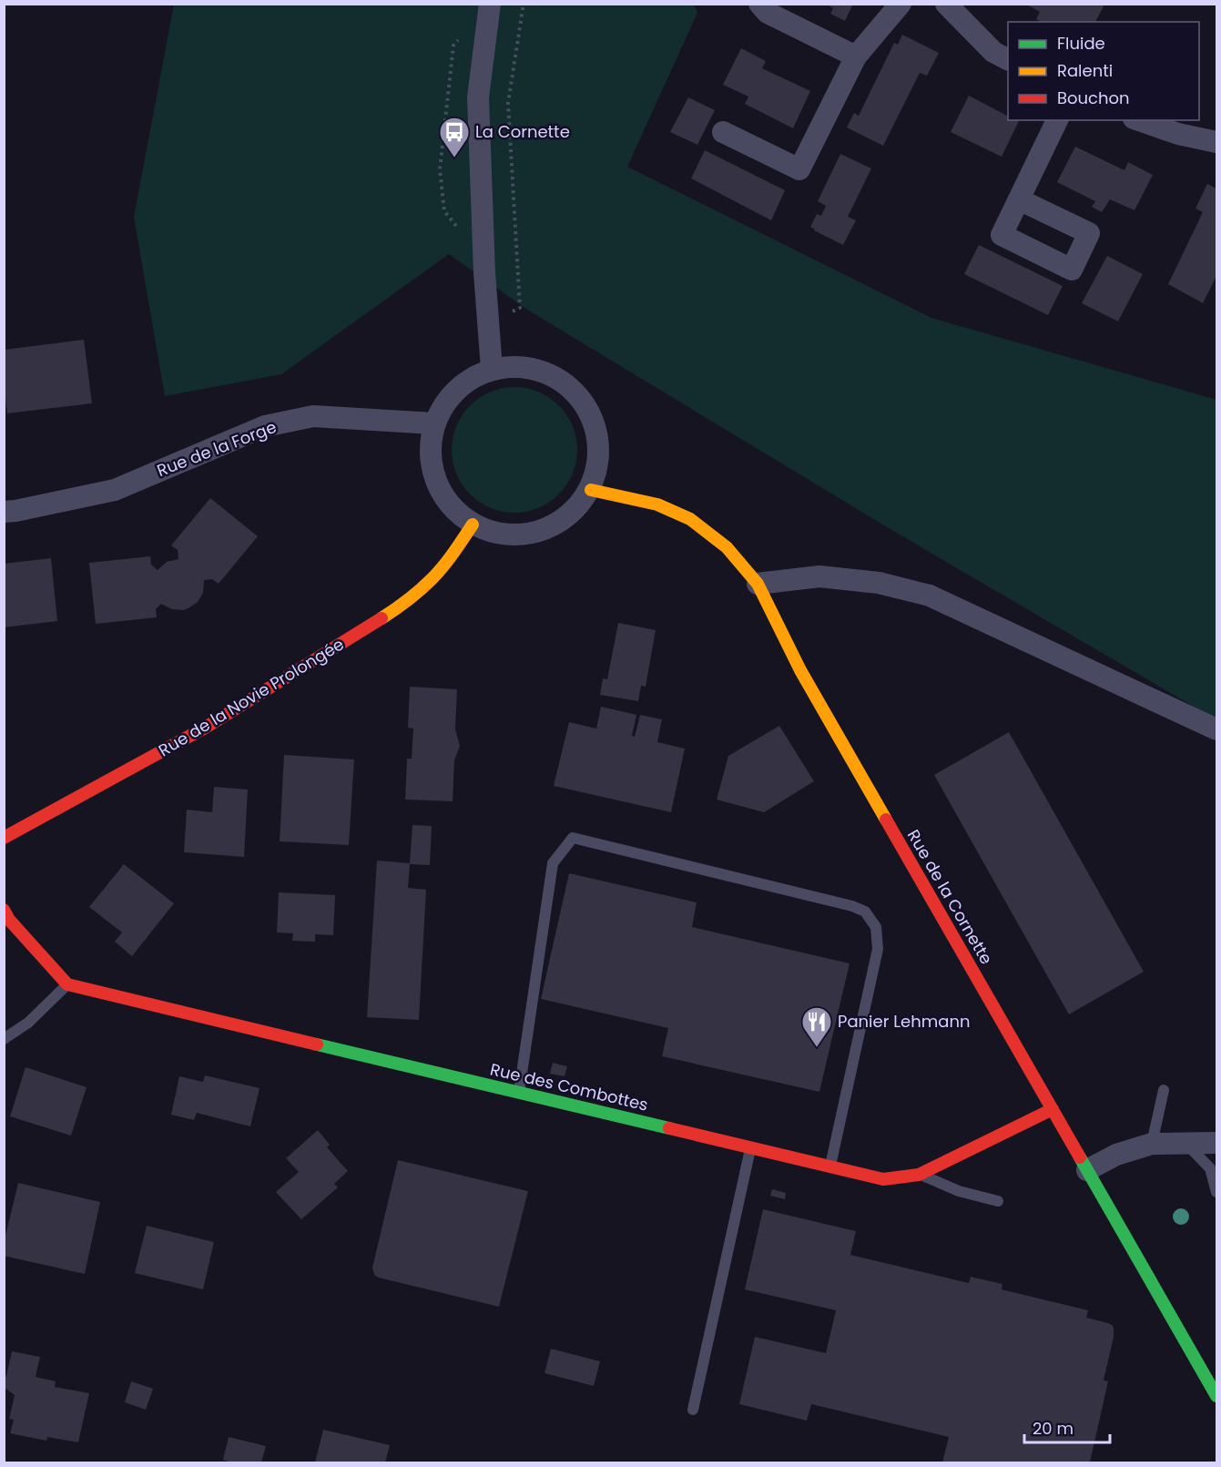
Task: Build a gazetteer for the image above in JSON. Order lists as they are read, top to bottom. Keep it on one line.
{"streets":{"street":["Rue de la Forge","Rue de la Novie Prolongée","Rue de la Cornette","Rue des Combottes"]},"crossings":[["Rue de la Forge","Rue de la Novie Prolongée"],["Rue de la Forge","Rue de la Cornette"],["Rue de la Novie Prolongée","Rue de la Cornette"],["Rue de la Cornette","Rue des Combottes"]],"places":{"bus stop":["La Cornette"],"restaurant":["Panier Lehmann"]},"legend":["Fluide","Ralenti","Bouchon"],"scale_bar":"20 m"}
